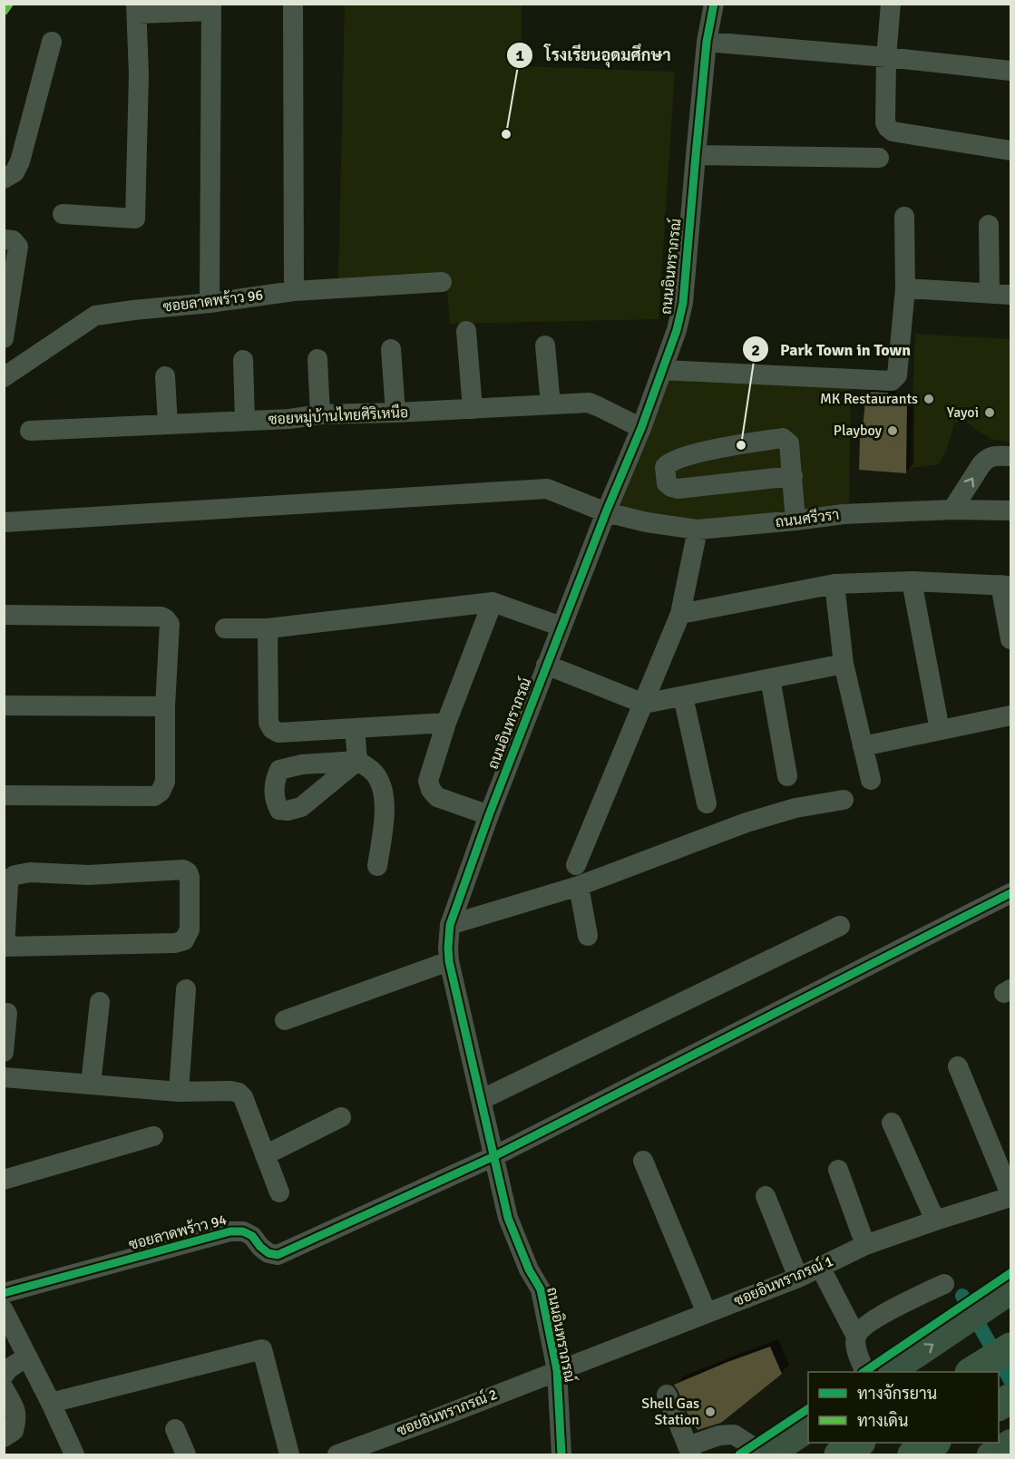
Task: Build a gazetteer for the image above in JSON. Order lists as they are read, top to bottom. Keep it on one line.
{"streets":{"street":["ถนนอินทราภรณ์","ซอยลาดพร้าว 96","ซอยหมู่บ้านไทยศิริเหนือ","ถนนศรีวรา","ซอยลาดพร้าว 94","ซอยอินทราภรณ์ 1","ซอยอินทราภรณ์ 2"]},"crossings":[["ถนนอินทราภรณ์","ซอยหมู่บ้านไทยศิริเหนือ"],["ถนนอินทราภรณ์","ถนนศรีวรา"],["ถนนอินทราภรณ์","ซอยลาดพร้าว 94"],["ถนนอินทราภรณ์","ซอยอินทราภรณ์ 1"],["ถนนอินทราภรณ์","ซอยอินทราภรณ์ 2"],["ซอยอินทราภรณ์ 1","ซอยอินทราภรณ์ 2"]],"places":["โรงเรียนอุดมศึกษา","MK Restaurants","Yayoi","Playboy","Park Town in Town","Shell Gas Station"],"legend":["ทางจักรยาน","ทางเดิน"]}
